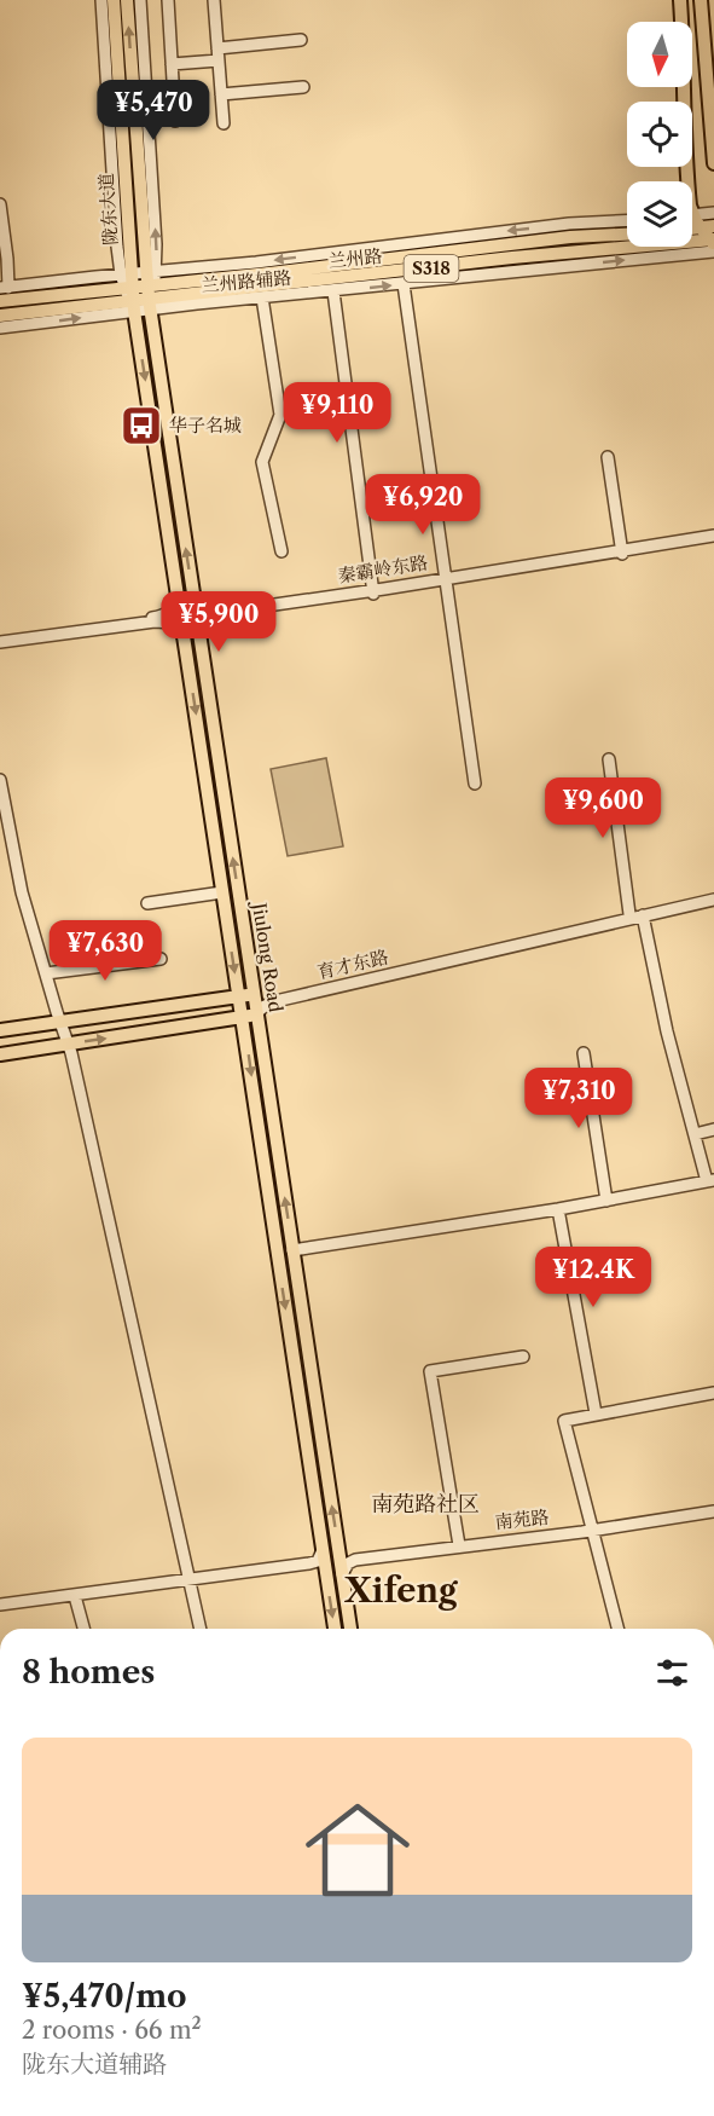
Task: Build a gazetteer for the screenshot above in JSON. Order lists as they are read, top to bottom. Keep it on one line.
{"streets":{"main road":["陇东大道","兰州路","S318","Jiulong Road","育才东路"],"street":["兰州路辅路","秦霸岭东路","南苑路"]},"crossings":[["陇东大道","兰州路"],["陇东大道","兰州路辅路"],["陇东大道","Jiulong Road"],["兰州路","兰州路辅路"],["兰州路","Jiulong Road"],["兰州路辅路","Jiulong Road"],["秦霸岭东路","Jiulong Road"],["Jiulong Road","育才东路"],["Jiulong Road","南苑路"]],"districts":["南苑路社区","Xifeng"],"places":{"bus stop":["华子名城"]},"north":"bottom","page":{"price":["¥5,470","¥9,110","¥6,920","¥5,900","¥9,600","¥7,630","¥7,310","¥12.4K"],"heading":"8 homes","list":[{"name":"¥5,470/mo","note":"2 rooms · 66 m² · 陇东大道辅路"}]}}
